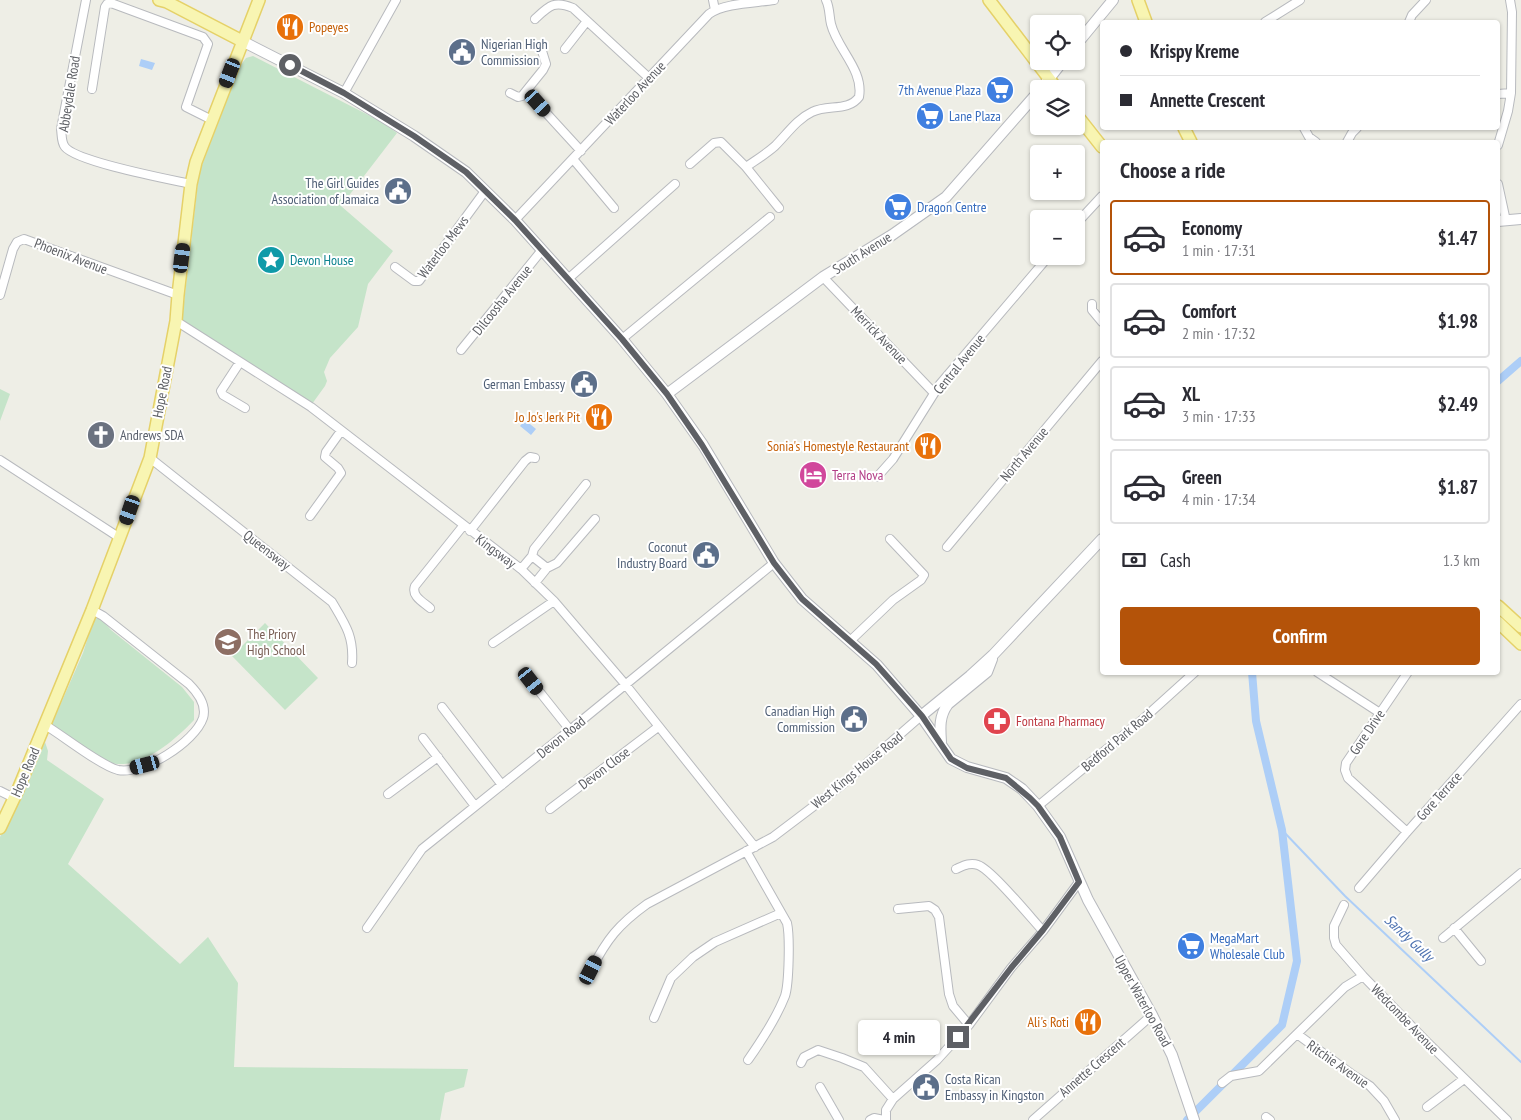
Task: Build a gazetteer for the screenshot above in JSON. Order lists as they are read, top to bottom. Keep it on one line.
{"streets":{"main road":["South Avenue","Hope Road","West Kings House Road","Upper Waterloo Road"],"street":["Waterloo Avenue","Abbeydale Road","Waterloo Mews","Phoenix Avenue","Dilcoosha Avenue","Merrick Avenue","Central Avenue","North Avenue","Queensway","Kingsway","Gore Drive","Devon Road","Bedford Park Road","Devon Close","Gore Terrace","Wedcombe Avenue","Ritchie Avenue","Annette Crescent"]},"crossings":[["Waterloo Avenue","Upper Waterloo Road"],["Abbeydale Road","Hope Road"],["Waterloo Mews","Upper Waterloo Road"],["South Avenue","Merrick Avenue"],["South Avenue","Upper Waterloo Road"],["Phoenix Avenue","Hope Road"],["Dilcoosha Avenue","Upper Waterloo Road"],["Merrick Avenue","Central Avenue"],["Hope Road","Queensway"],["Hope Road","Kingsway"],["Hope Road","Upper Waterloo Road"],["Kingsway","Devon Road"],["Kingsway","Devon Close"],["Kingsway","West Kings House Road"],["Gore Drive","Gore Terrace"],["Devon Road","Upper Waterloo Road"],["Bedford Park Road","Upper Waterloo Road"],["West Kings House Road","Upper Waterloo Road"],["Upper Waterloo Road","Annette Crescent"]],"water":["Sandy Gully"],"places":{"restaurant":["Popeyes","Jo Jo's Jerk Pit","Sonia's Homestyle Restaurant","Ali's Roti"],"public building":["Nigerian High Commission","The Girl Guides Association of Jamaica","German Embassy","Coconut Industry Board","Canadian High Commission","Costa Rican Embassy in Kingston"],"supermarket":["7th Avenue Plaza","Lane Plaza","Dragon Centre","MegaMart Wholesale Club"],"place":["Devon House"],"church":["Andrews SDA"],"hotel":["Terra Nova"],"school or university":["The Priory High School"],"pharmacy":["Fontana Pharmacy"]},"page":{"map_buttons":["+","−"],"banner":["Krispy Kreme","Annette Crescent"],"heading":"Choose a ride","list":[{"name":"Economy","note":"1 min · 17:31","value":"$1.47"},{"name":"Comfort","note":"2 min · 17:32","value":"$1.98"},{"name":"XL","note":"3 min · 17:33","value":"$2.49"},{"name":"Green","note":"4 min · 17:34","value":"$1.87"}],"pay":["Cash","1.3 km"],"buttons":"Confirm","bubble":"4 min"}}
